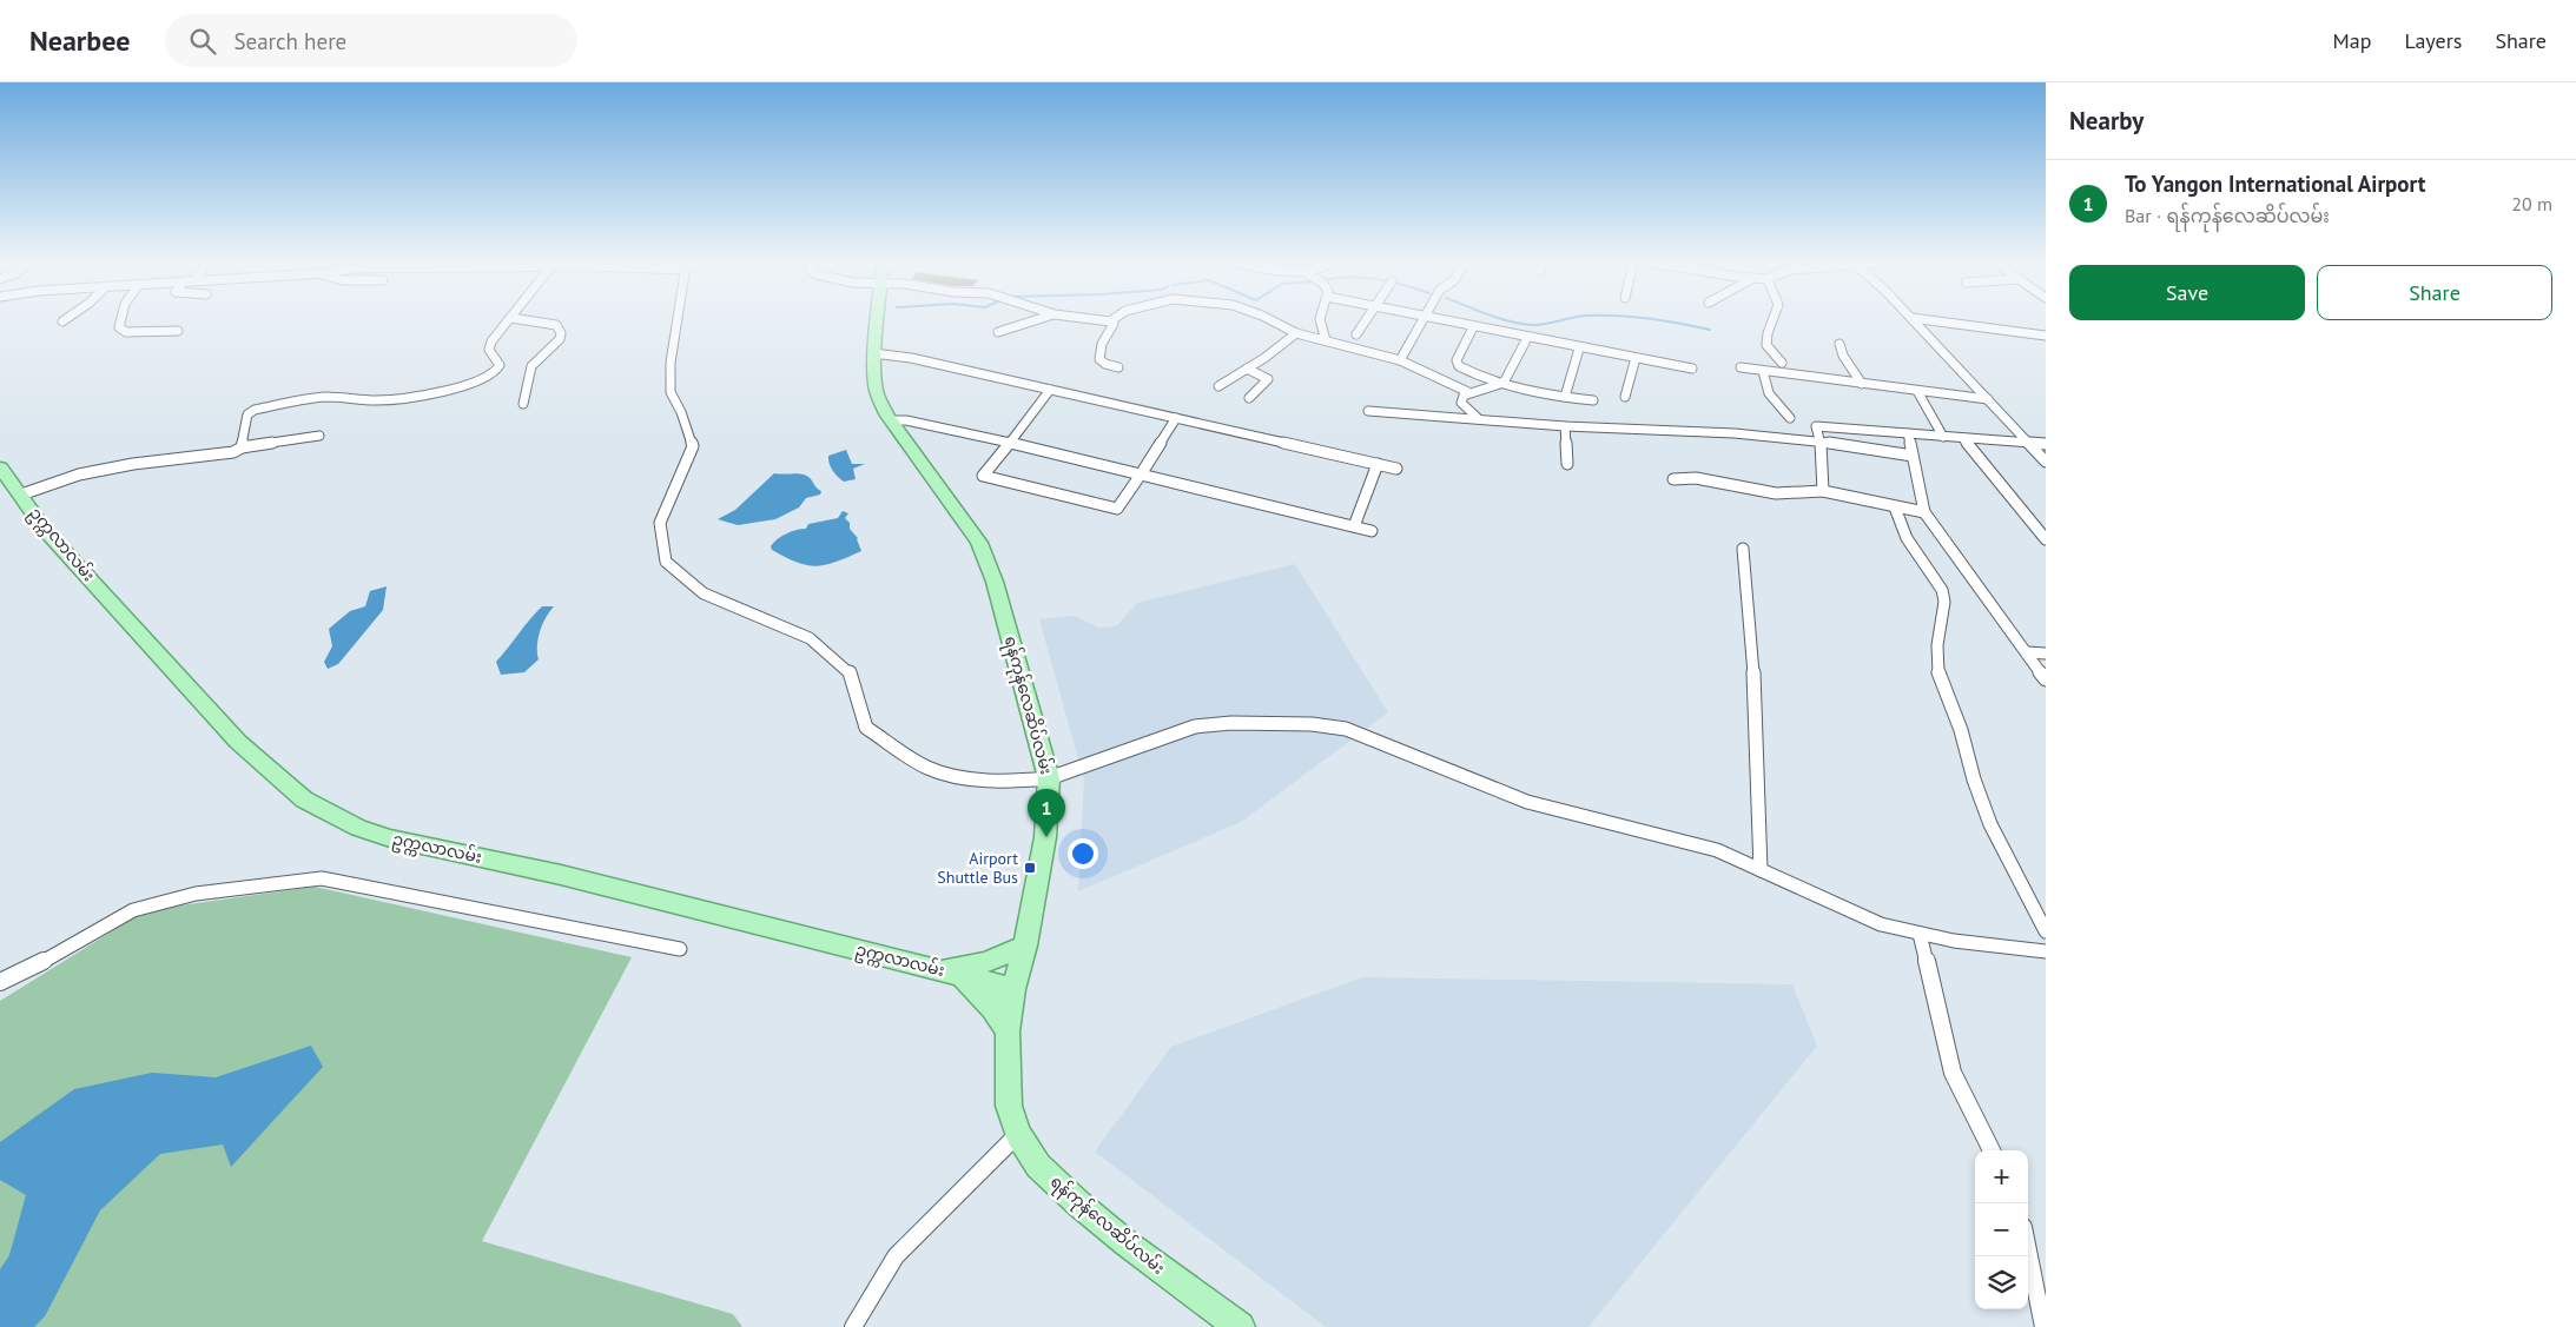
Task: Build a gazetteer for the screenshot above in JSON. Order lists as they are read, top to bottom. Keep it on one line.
{"streets":{"main road":["ဥက္ကလာလမ်း","ရန်ကုန်လေဆိပ်လမ်း"]},"crossings":[["ဥက္ကလာလမ်း","ရန်ကုန်လေဆိပ်လမ်း"]],"places":{"transit":["Airport Shuttle Bus"]},"page":{"header":"Nearbee","search":"Search here","nav":["Map","Layers","Share"],"heading":"Nearby","list":[{"mark":"1","name":"To Yangon International Airport","note":"Bar · ရန်ကုန်လေဆိပ်လမ်း","value":"20 m"}],"buttons":["Save","Share"],"pins":"1","map_buttons":["+","−"]}}
